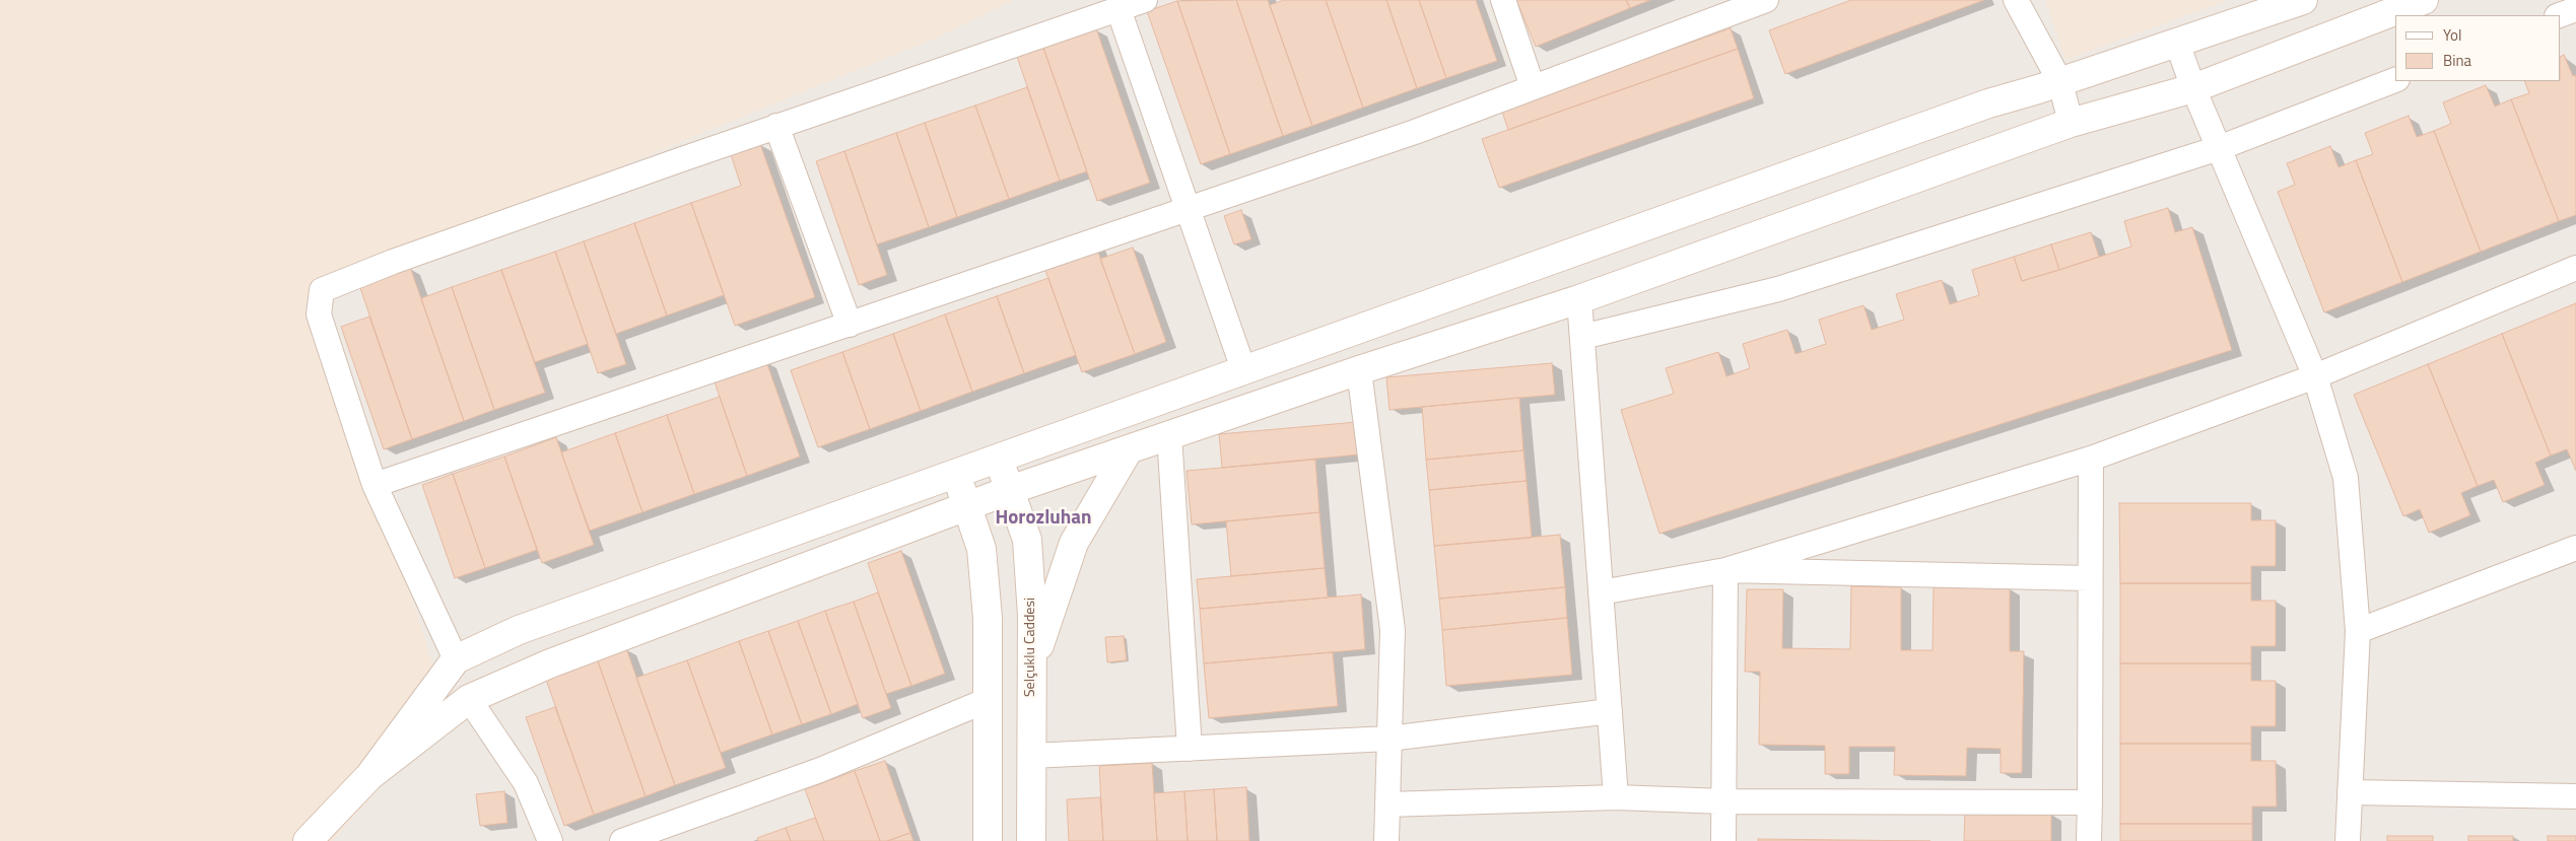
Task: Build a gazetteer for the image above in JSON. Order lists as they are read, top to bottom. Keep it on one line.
{"streets":{"street":["Selçuklu Caddesi"]},"districts":["Horozluhan"],"legend":["Yol","Bina"]}
